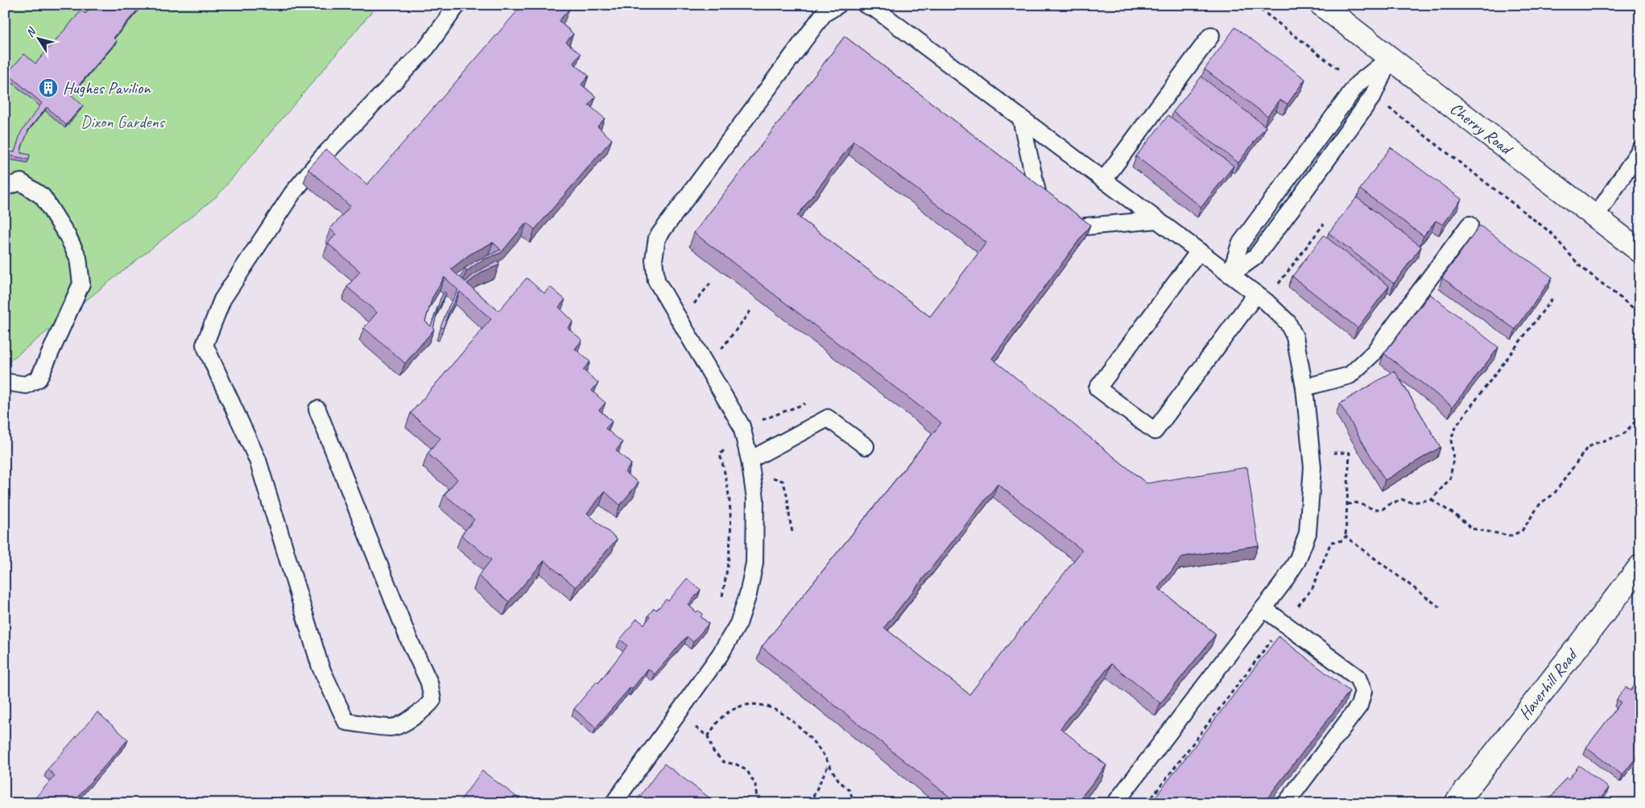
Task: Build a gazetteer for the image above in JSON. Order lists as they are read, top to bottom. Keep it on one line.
{"streets":{"main road":["Cherry Road","Haverhill Road"]},"parks":["Dixon Gardens"],"places":{"building":["Hughes Pavilion"]},"north":"top left"}
